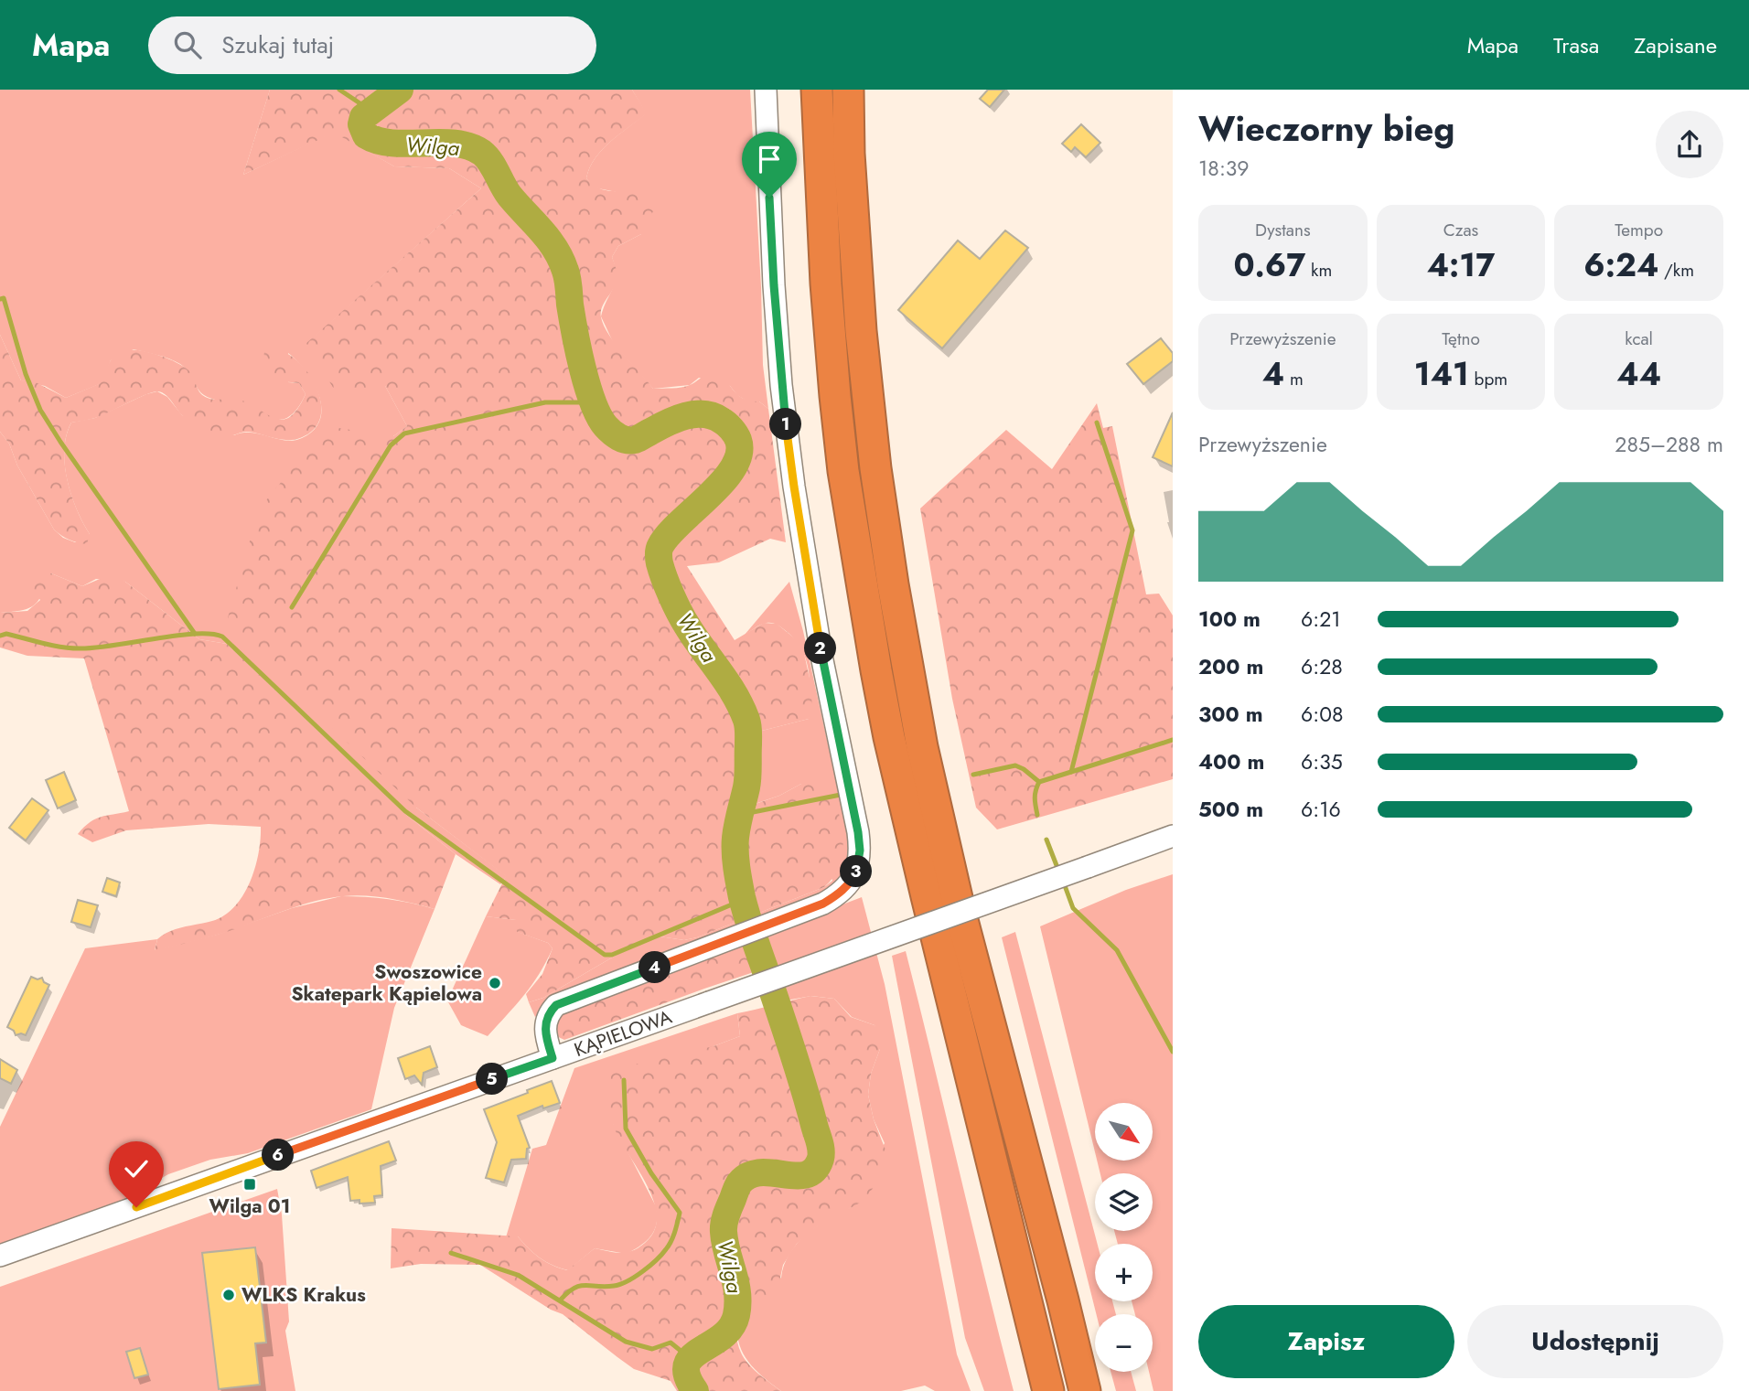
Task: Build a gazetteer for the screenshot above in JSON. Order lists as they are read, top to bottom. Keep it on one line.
{"streets":{"street":["KĄPIELOWA"]},"water":["Wilga"],"places":{"other":["Swoszowice Skatepark Kąpielowa","WLKS Krakus"],"transit":["Wilga 01"]},"north":"bottom right","page":{"header":"Mapa","search":"Szukaj tutaj","nav":["Mapa","Trasa","Zapisane"],"heading":["Wieczorny bieg","18:39"],"stats":[["Dystans","0.67 km"],["Czas","4:17"],["Tempo","6:24 /km"],["Przewyższenie","4 m"],["Tętno","141 bpm"],["kcal","44"]],"pins":["1","2","3","4","5","6"],"chart":["Przewyższenie","285–288 m"],"list":[{"name":"100 m","note":"6:21"},{"name":"200 m","note":"6:28"},{"name":"300 m","note":"6:08"},{"name":"400 m","note":"6:35"},{"name":"500 m","note":"6:16"}],"map_buttons":["+","−"],"buttons":["Zapisz","Udostępnij"]}}
